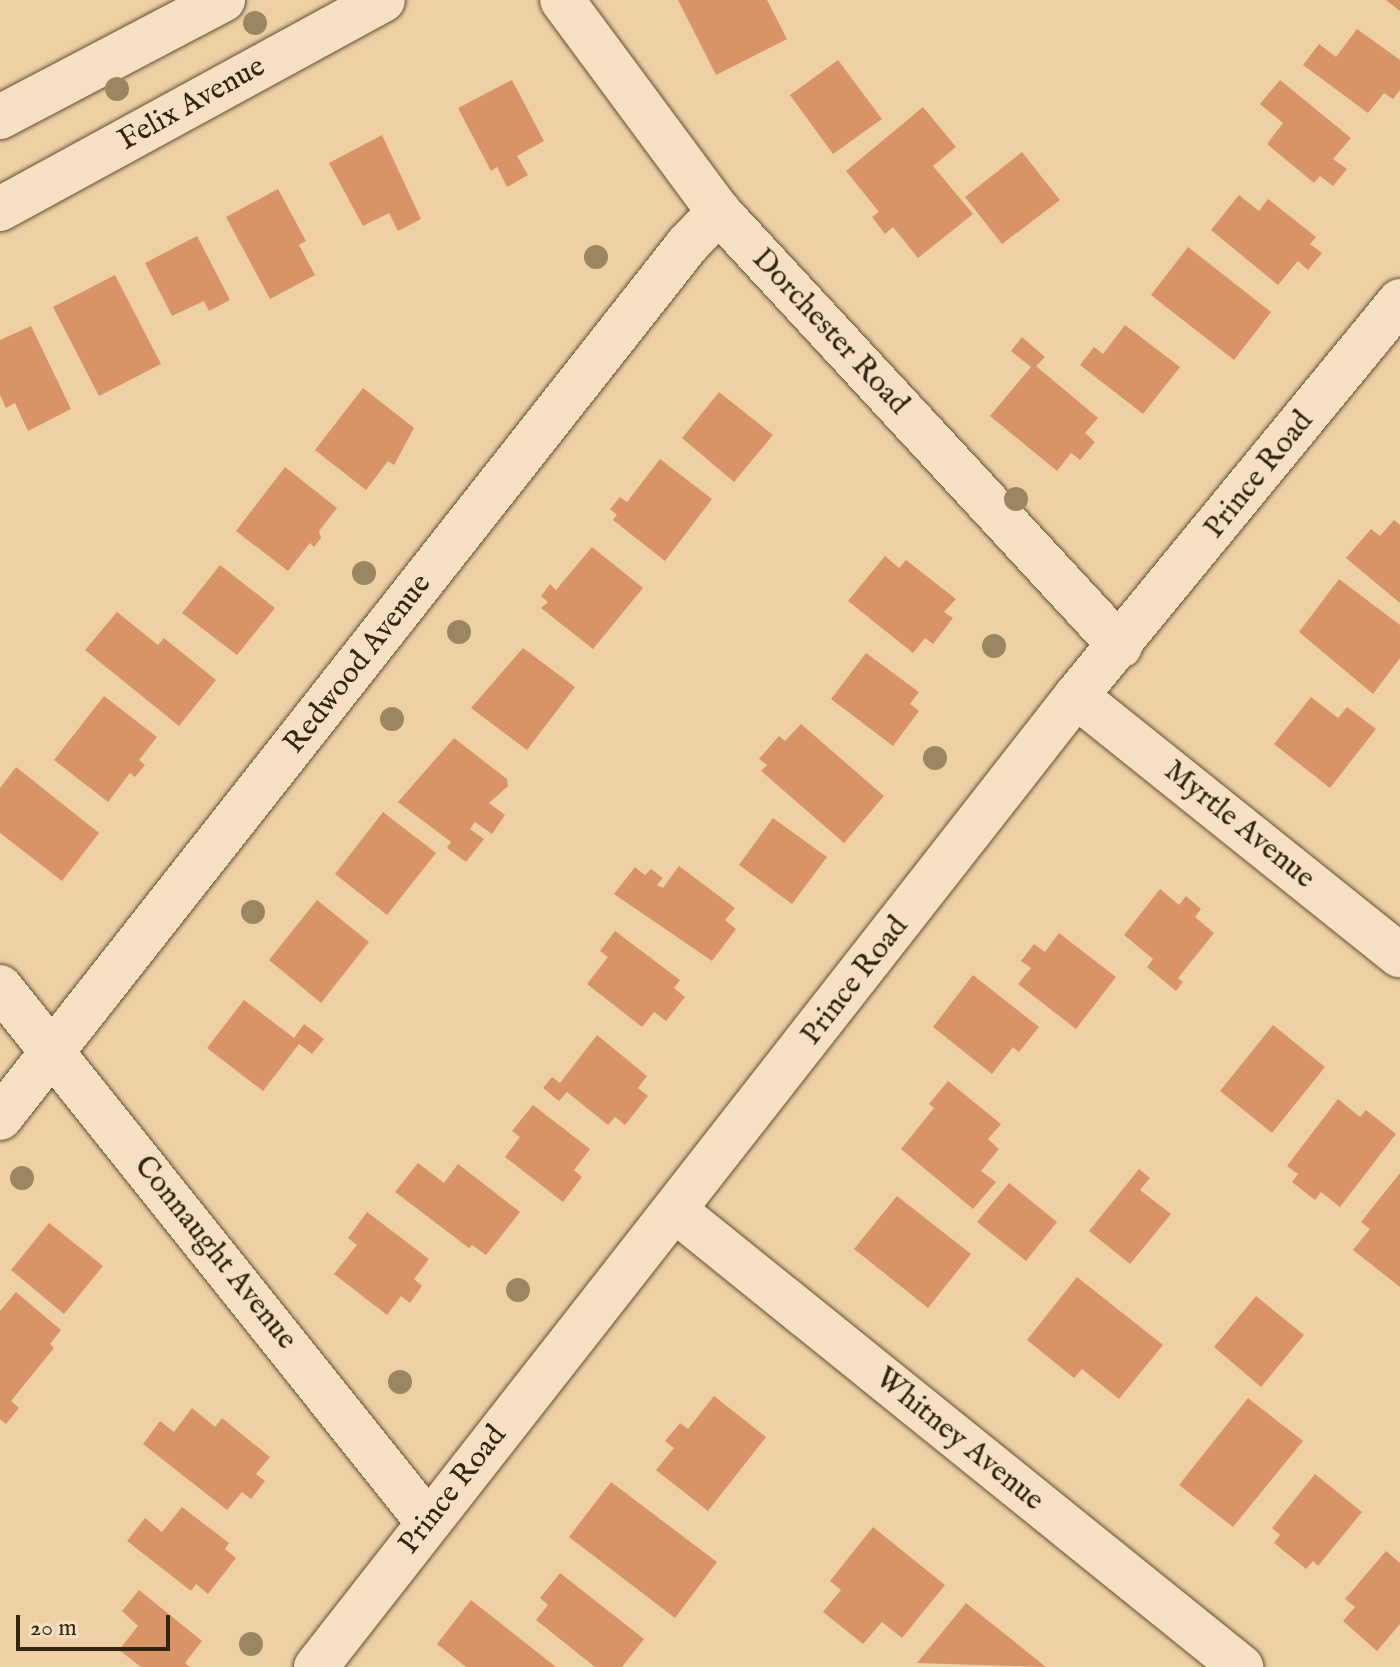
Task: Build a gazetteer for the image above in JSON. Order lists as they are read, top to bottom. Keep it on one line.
{"streets":{"street":["Felix Avenue","Dorchester Road","Prince Road","Redwood Avenue","Myrtle Avenue","Connaught Avenue","Whitney Avenue"]},"crossings":[["Dorchester Road","Prince Road"],["Dorchester Road","Redwood Avenue"],["Prince Road","Myrtle Avenue"],["Prince Road","Connaught Avenue"],["Prince Road","Whitney Avenue"],["Redwood Avenue","Connaught Avenue"]],"scale_bar":"20 m"}
